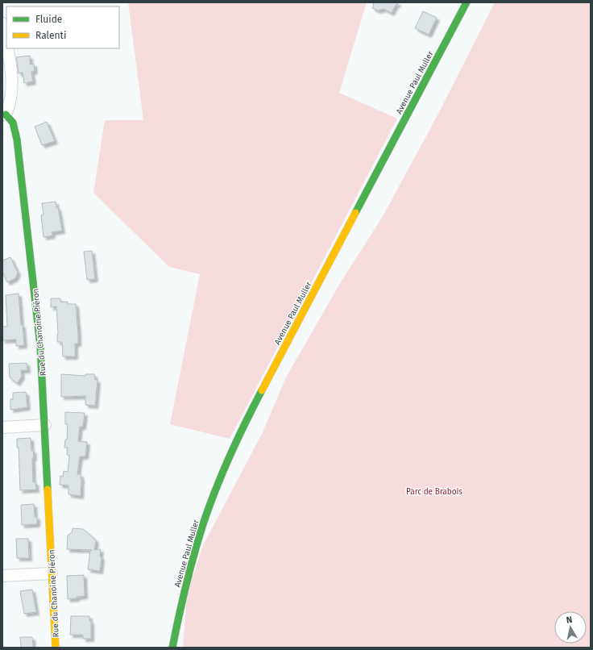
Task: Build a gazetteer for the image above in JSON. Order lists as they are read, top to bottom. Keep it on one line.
{"streets":{"main road":["Avenue Paul Muller","Rue du Chanoine Piéron"]},"parks":["Parc de Brabois"],"legend":["Fluide","Ralenti"],"north":"top"}
